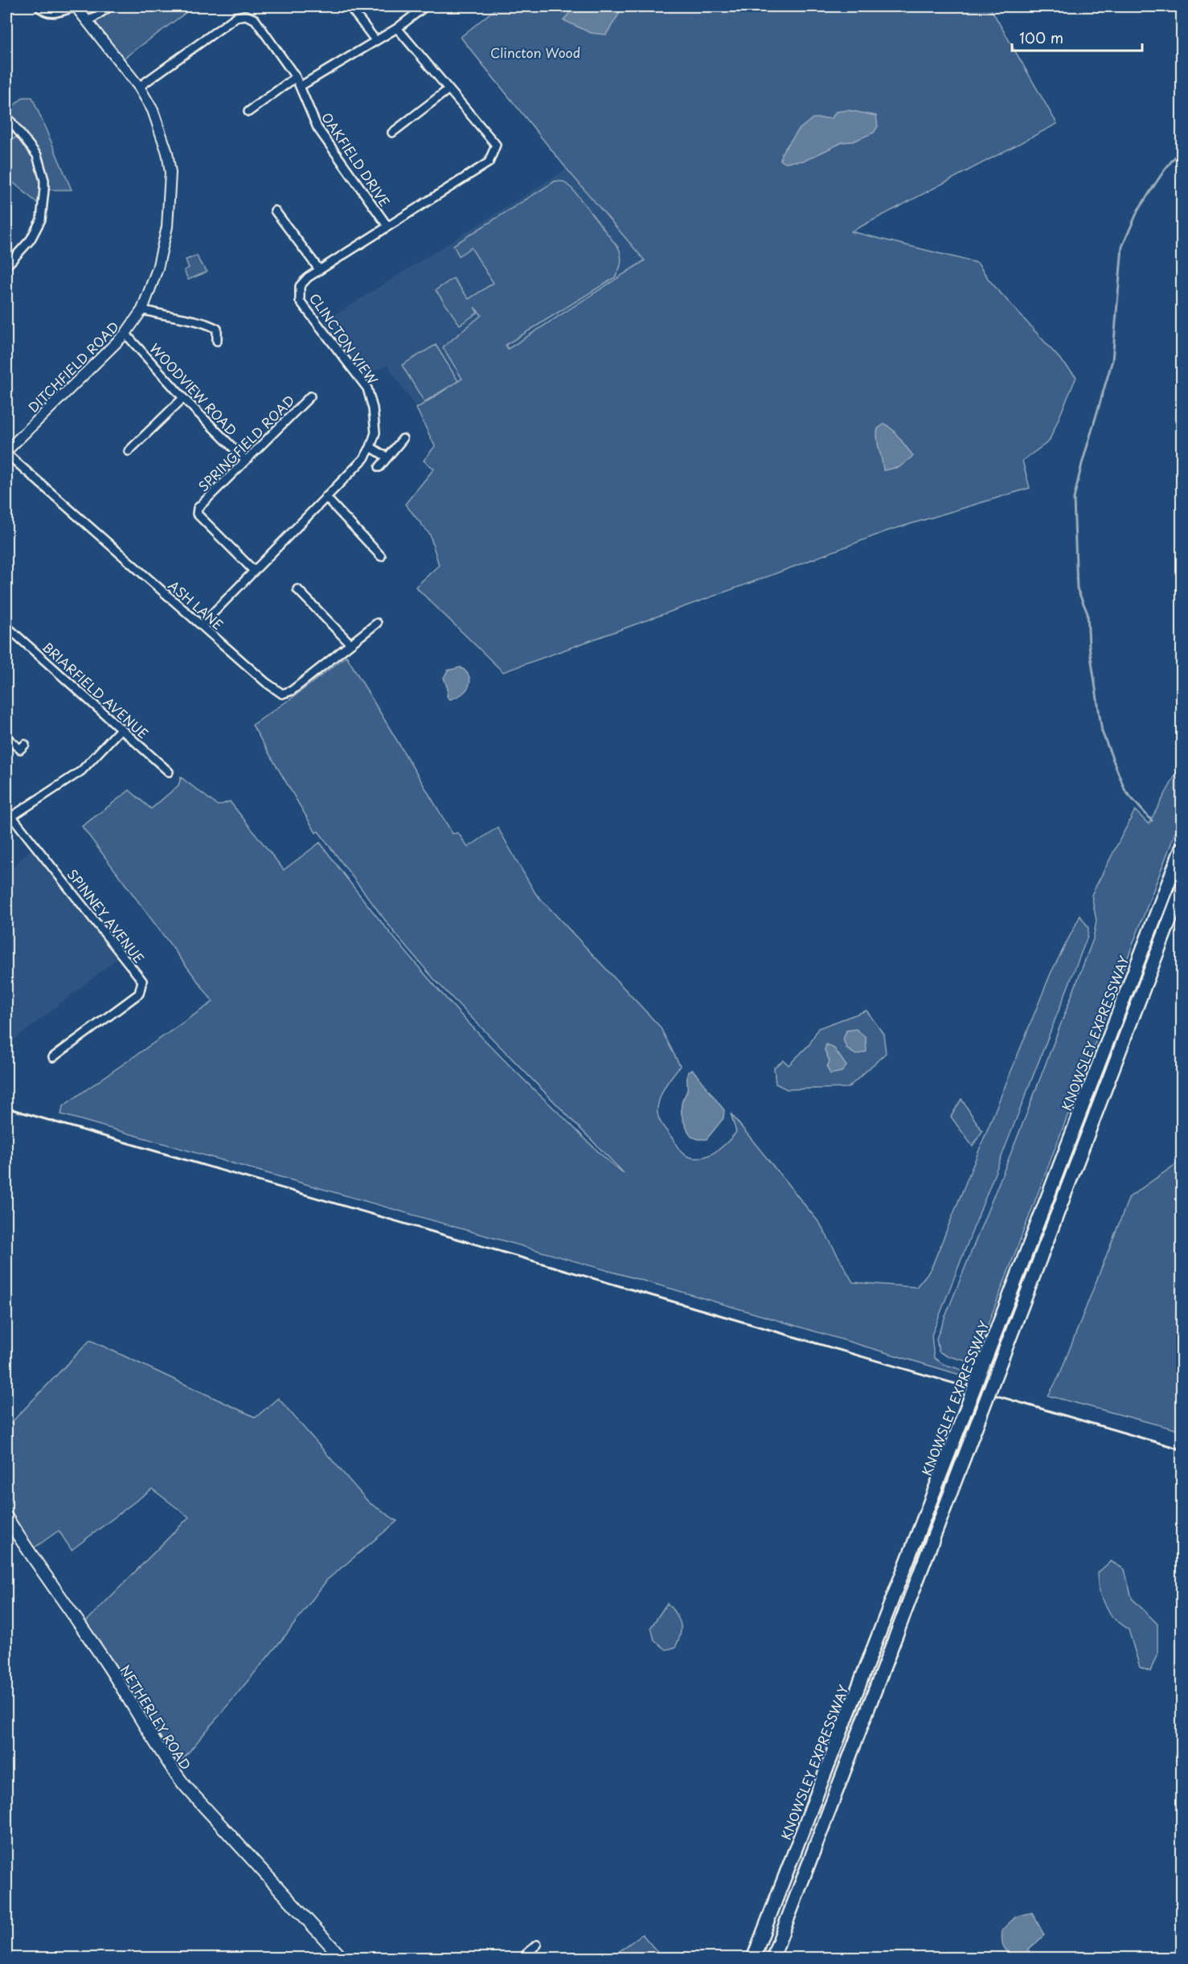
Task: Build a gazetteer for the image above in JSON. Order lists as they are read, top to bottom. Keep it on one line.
{"streets":{"highway":["KNOWSLEY EXPRESSWAY"],"main road":["NETHERLEY ROAD"],"street":["OAKFIELD DRIVE","CLINCTON VIEW","DITCHFIELD ROAD","WOODVIEW ROAD","SPRINGFIELD ROAD","ASH LANE","BRIARFIELD AVENUE","SPINNEY AVENUE"]},"crossings":[["OAKFIELD DRIVE","CLINCTON VIEW"],["OAKFIELD DRIVE","DITCHFIELD ROAD"],["CLINCTON VIEW","SPRINGFIELD ROAD"],["CLINCTON VIEW","ASH LANE"],["DITCHFIELD ROAD","WOODVIEW ROAD"],["DITCHFIELD ROAD","ASH LANE"],["WOODVIEW ROAD","SPRINGFIELD ROAD"]],"parks":["Clincton Wood"],"scale_bar":"100 m"}
